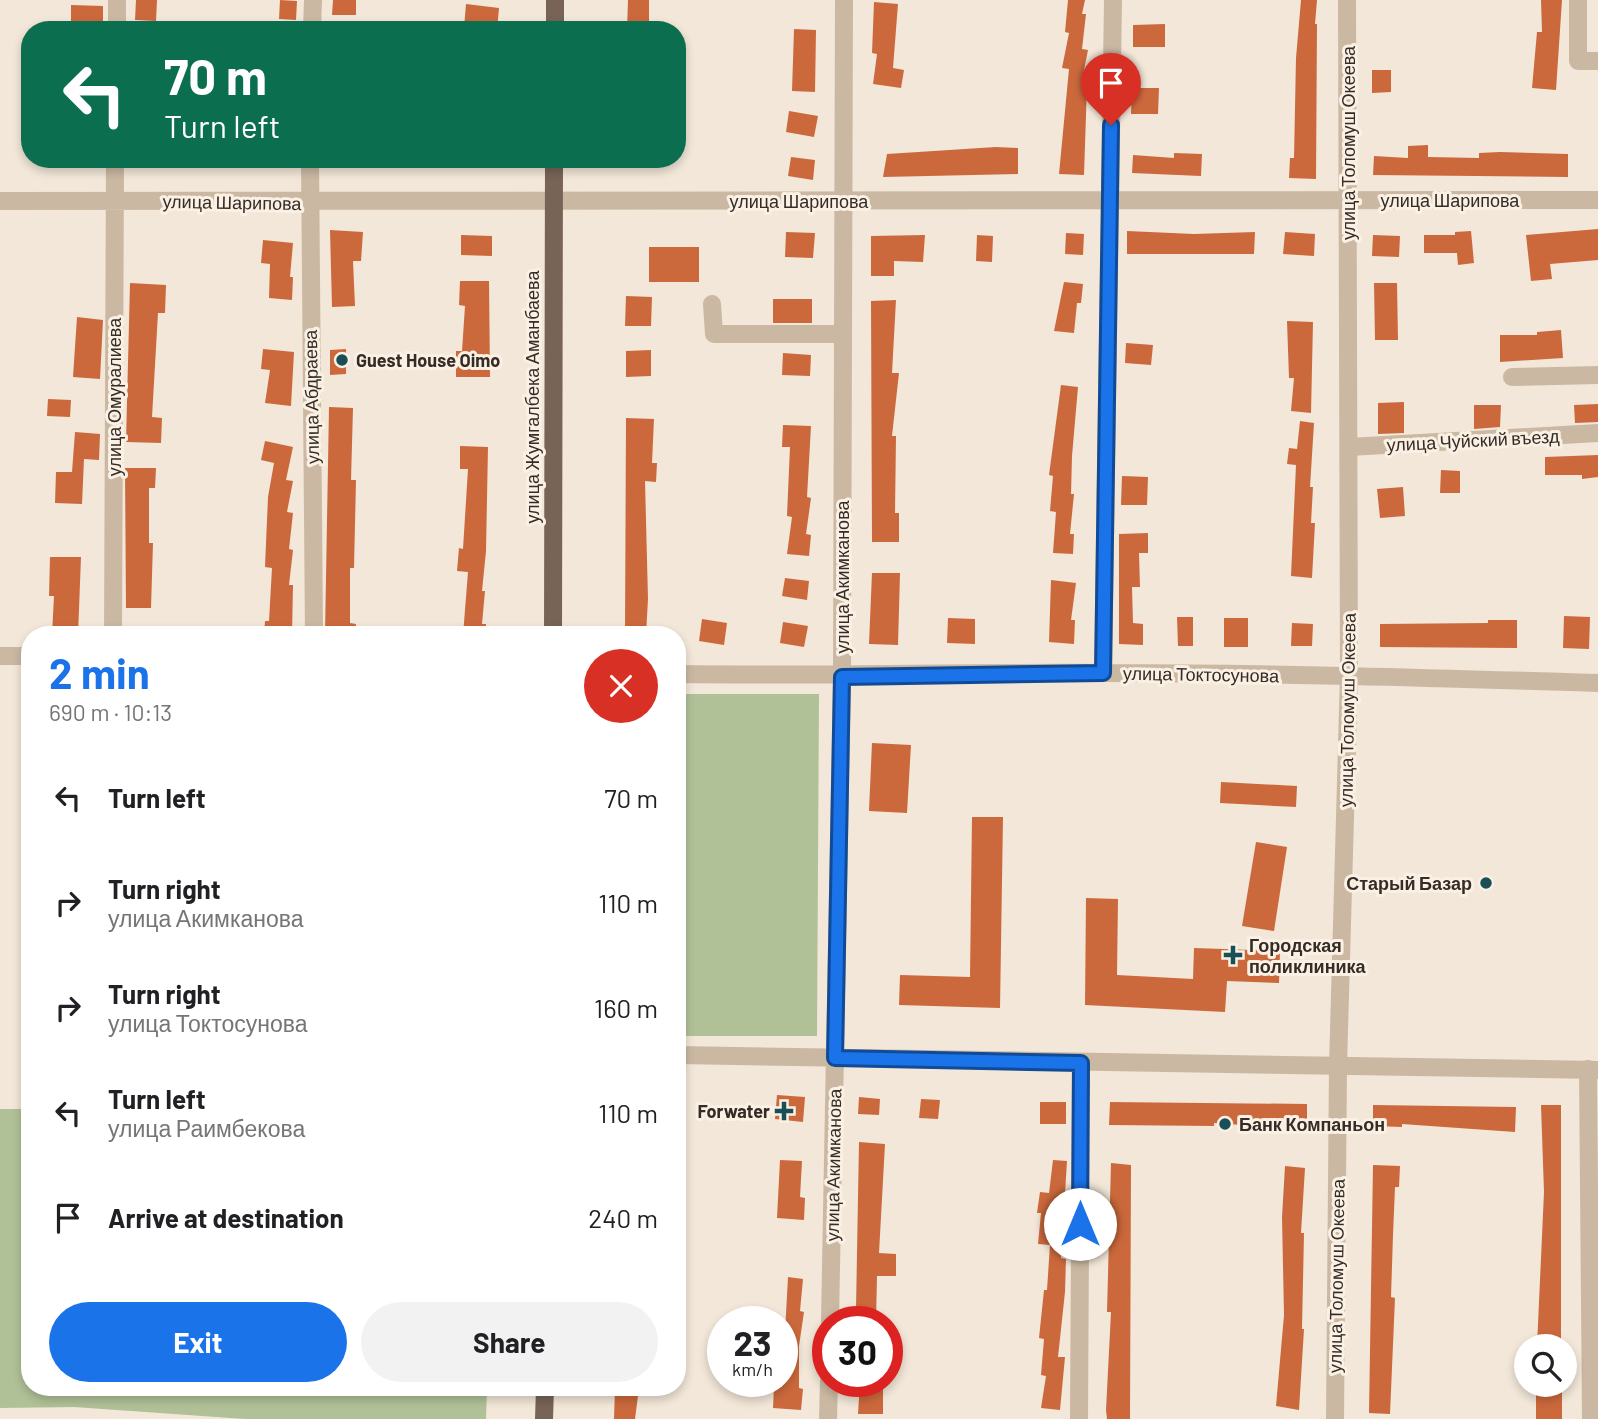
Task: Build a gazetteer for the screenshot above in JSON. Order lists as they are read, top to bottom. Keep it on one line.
{"streets":{"main road":["улица Жумгалбека Аманбаева"],"street":["улица Толомуш Океева","улица Шарипова","улица Омуралиева","улица Абдраева","улица Чуйский въезд","улица Акимканова","улица Токтосунова"]},"crossings":[["улица Толомуш Океева","улица Шарипова"],["улица Толомуш Океева","улица Чуйский въезд"],["улица Толомуш Океева","улица Токтосунова"],["улица Шарипова","улица Омуралиева"],["улица Шарипова","улица Абдраева"],["улица Шарипова","улица Жумгалбека Аманбаева"],["улица Шарипова","улица Акимканова"],["улица Акимканова","улица Токтосунова"]],"places":{"other":["Guest House Oimo","Старый Базар","Банк Компаньон"],"health":["Городская поликлиника","Forwater"]},"page":{"turn":["70 m","Turn left"],"heading":["2 min","690 m · 10:13"],"list":[{"name":"Turn left","value":"70 m"},{"name":"Turn right","note":"улица Акимканова","value":"110 m"},{"name":"Turn right","note":"улица Токтосунова","value":"160 m"},{"name":"Turn left","note":"улица Раимбекова","value":"110 m"},{"name":"Arrive at destination","value":"240 m"}],"buttons":["Exit","Share"],"speed":"23 km/h","limit":"30"}}
